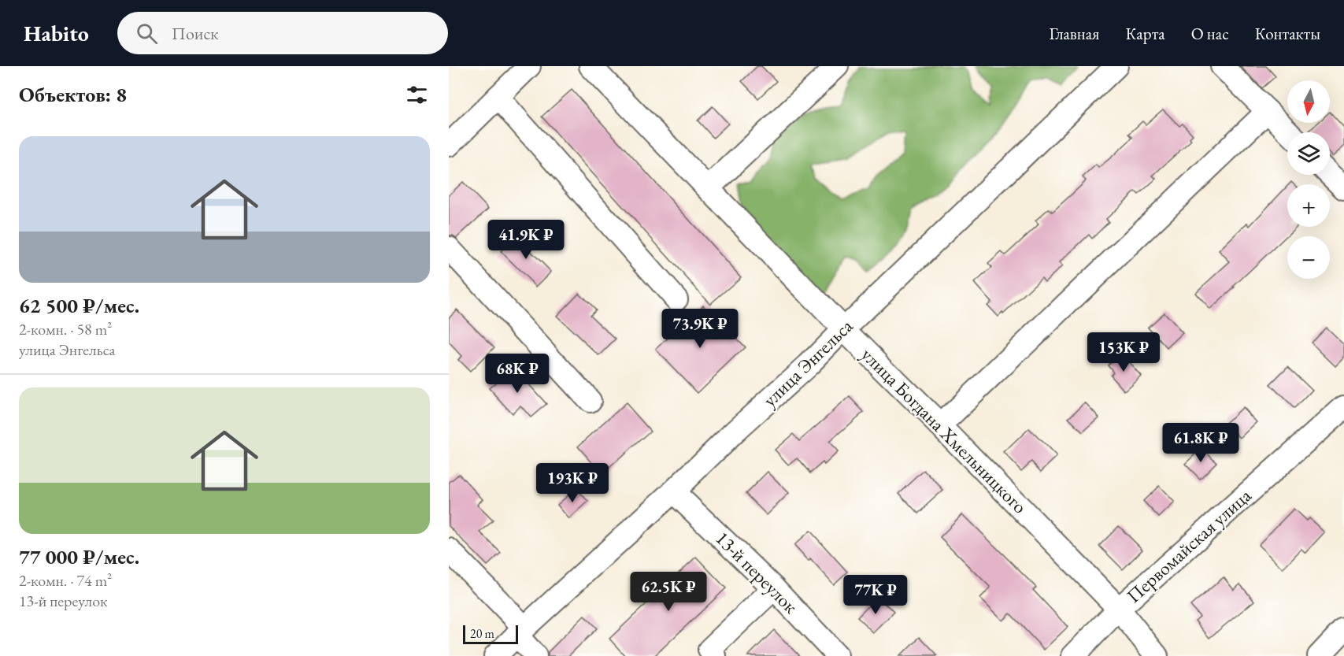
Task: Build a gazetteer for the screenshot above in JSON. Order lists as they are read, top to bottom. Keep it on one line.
{"streets":{"street":["улица Энгельса","улица Богдана Хмельницкого","Первомайская улица","13-й переулок"]},"crossings":[["улица Энгельса","улица Богдана Хмельницкого"],["улица Энгельса","13-й переулок"],["улица Богдана Хмельницкого","Первомайская улица"]],"scale_bar":"20 m","north":"bottom","page":{"header":"Habito","search":"Поиск","nav":["Главная","Карта","О нас","Контакты"],"heading":"Объектов: 8","map_buttons":["+","−"],"list":[{"name":"62 500 ₽/мес.","note":"2-комн. · 58 m² · улица Энгельса"},{"name":"77 000 ₽/мес.","note":"2-комн. · 74 m² · 13-й переулок"}],"price":["41.9K ₽","73.9K ₽","153K ₽","68K ₽","61.8K ₽","193K ₽","62.5K ₽","77K ₽"],"scale":"20 m"}}
